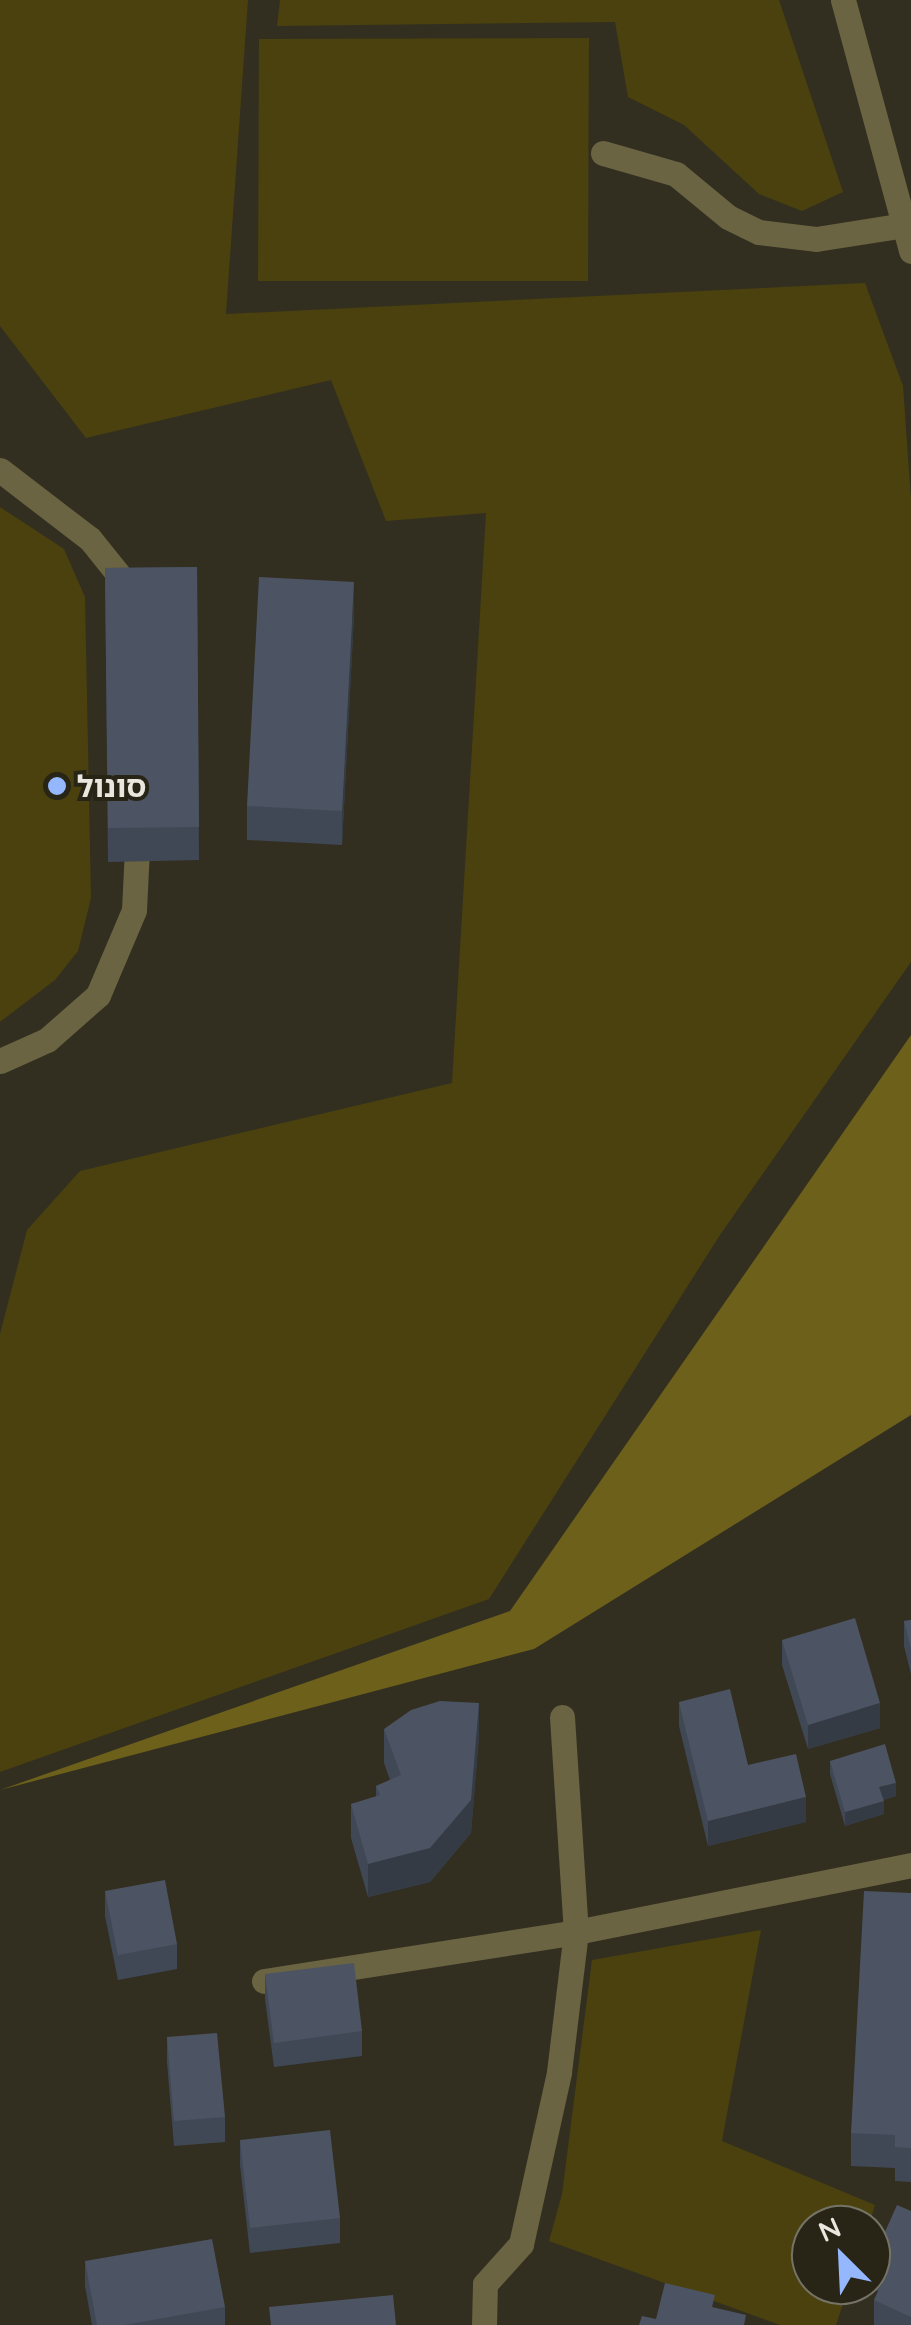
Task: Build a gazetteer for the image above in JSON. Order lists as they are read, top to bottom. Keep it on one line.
{"places":["סונול"],"north":"top left"}
